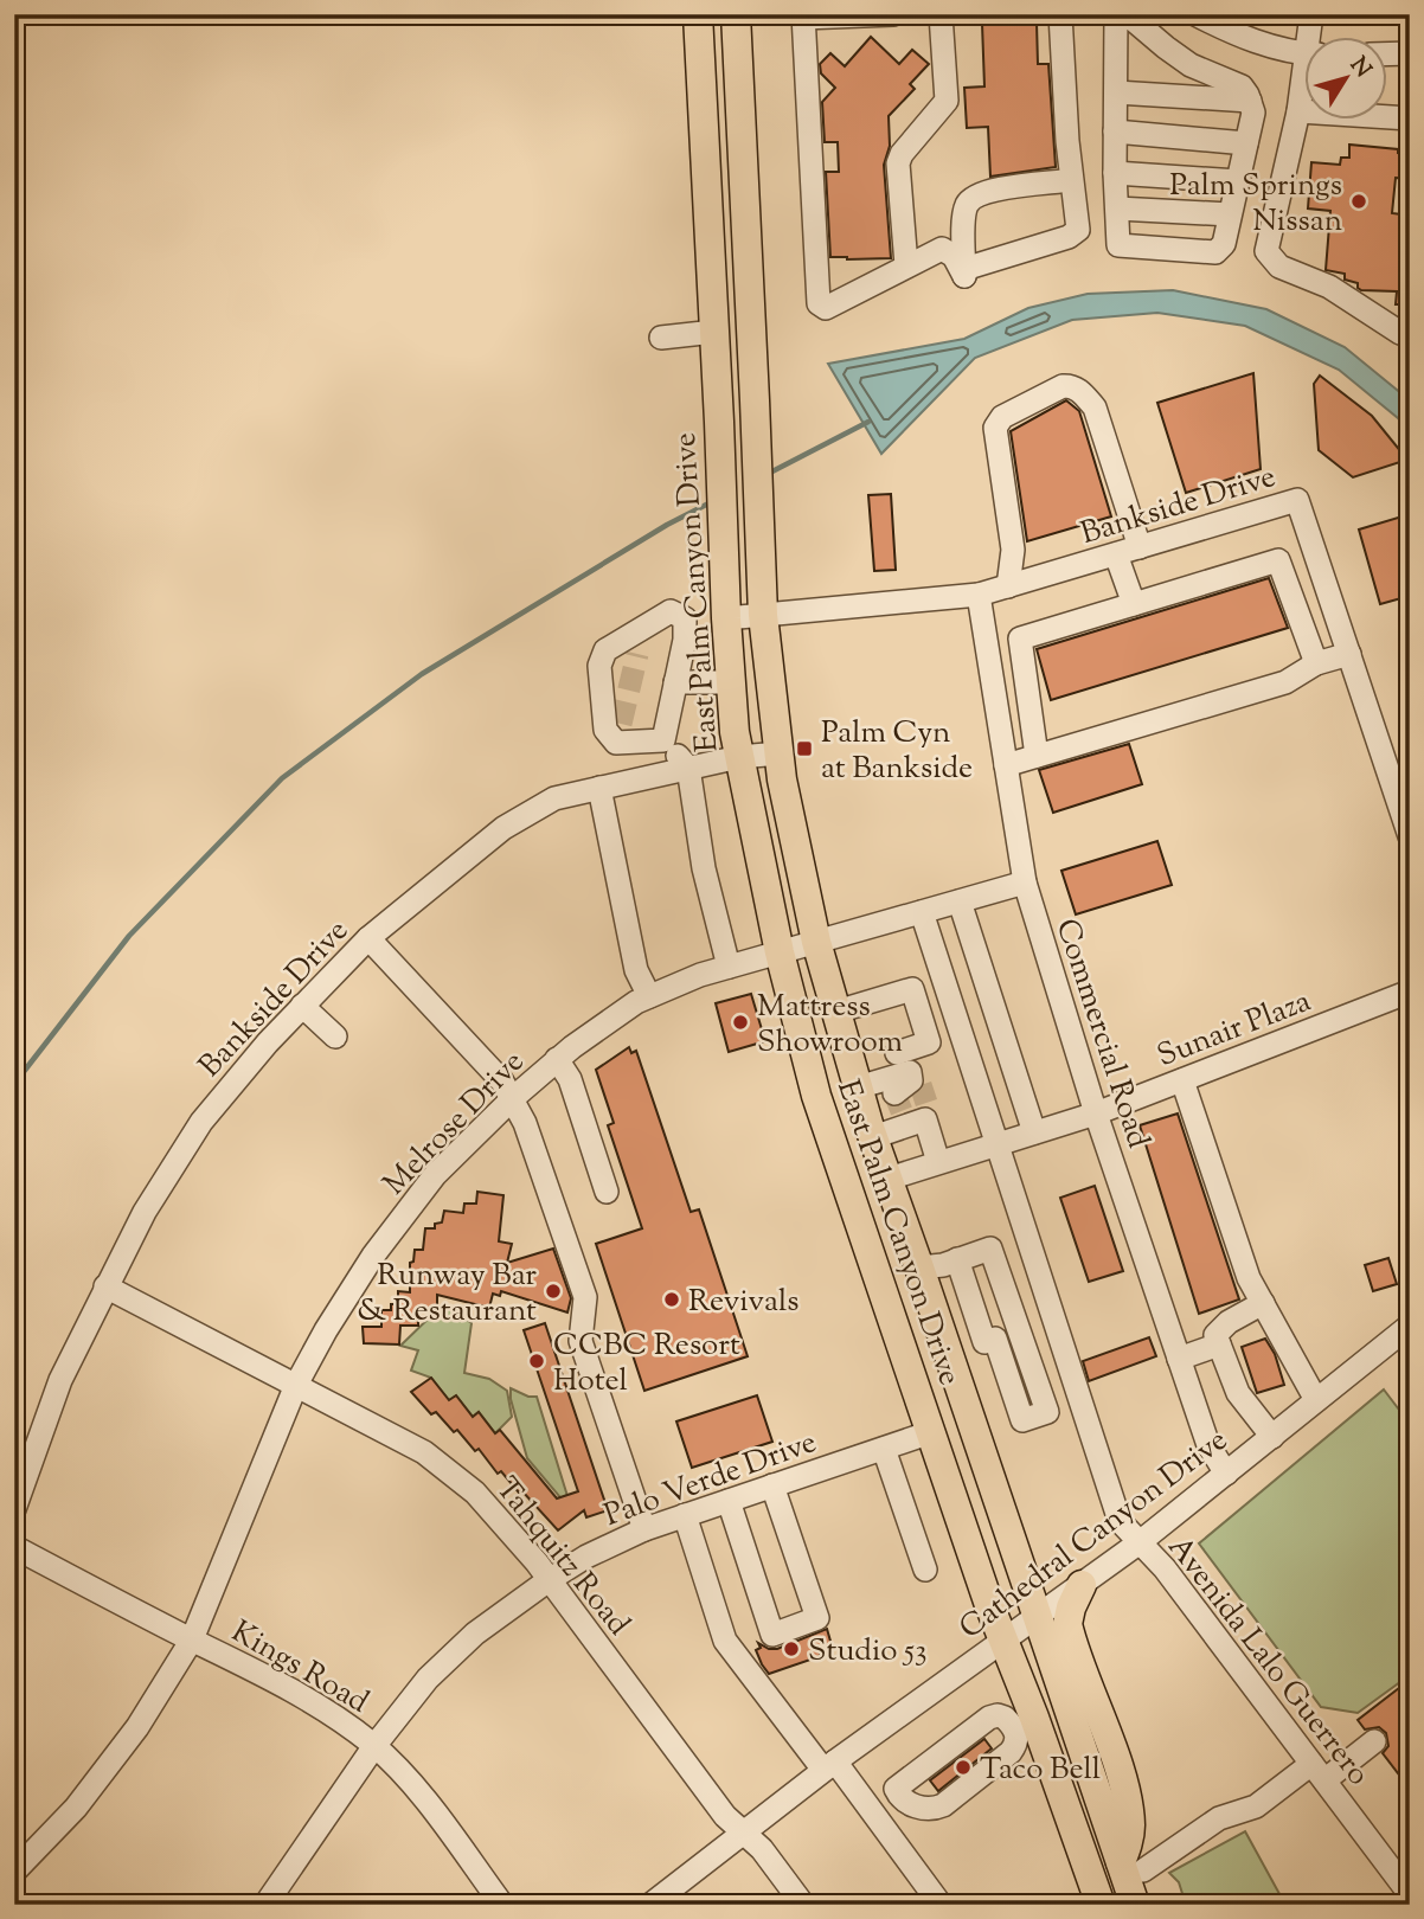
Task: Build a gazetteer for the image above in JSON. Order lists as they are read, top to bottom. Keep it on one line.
{"streets":{"main road":["East Palm Canyon Drive"],"street":["Bankside Drive","Sunair Plaza","Commercial Road","Melrose Drive","Palo Verde Drive","Cathedral Canyon Drive","Tahquitz Road","Avenida Lalo Guerrero","Kings Road"]},"crossings":[["Bankside Drive","East Palm Canyon Drive"],["Bankside Drive","Commercial Road"],["Bankside Drive","Tahquitz Road"],["East Palm Canyon Drive","Sunair Plaza"],["East Palm Canyon Drive","Melrose Drive"],["East Palm Canyon Drive","Palo Verde Drive"],["East Palm Canyon Drive","Cathedral Canyon Drive"],["Sunair Plaza","Commercial Road"],["Sunair Plaza","Avenida Lalo Guerrero"],["Commercial Road","Melrose Drive"],["Commercial Road","Cathedral Canyon Drive"],["Melrose Drive","Tahquitz Road"],["Melrose Drive","Avenida Lalo Guerrero"],["Melrose Drive","Kings Road"],["Palo Verde Drive","Tahquitz Road"],["Palo Verde Drive","Kings Road"],["Cathedral Canyon Drive","Tahquitz Road"],["Cathedral Canyon Drive","Avenida Lalo Guerrero"]],"places":{"other":["Palm Springs Nissan","Mattress Showroom","Runway Bar & Restaurant","Revivals","CCBC Resort Hotel","Studio 53","Taco Bell"],"transit":["Palm Cyn at Bankside"]},"north":"top right"}
